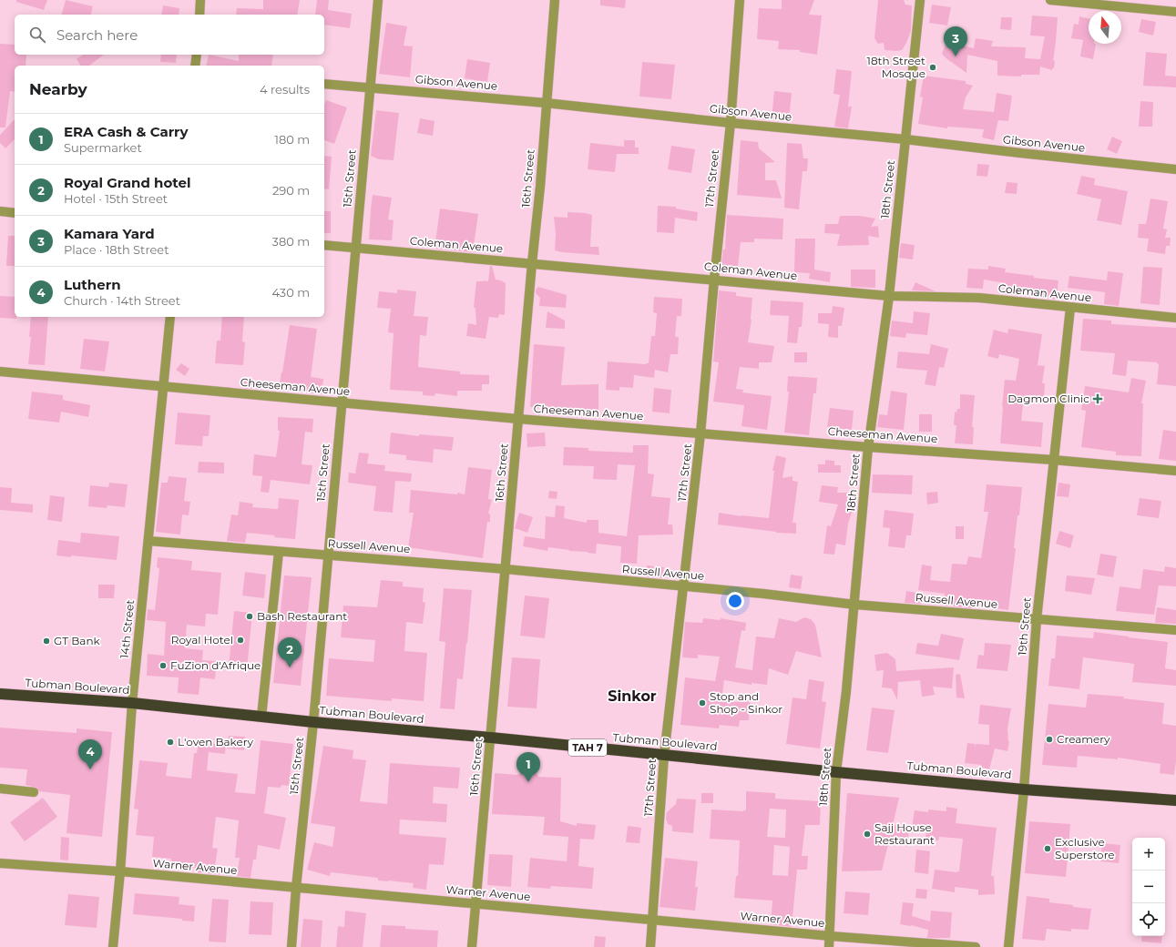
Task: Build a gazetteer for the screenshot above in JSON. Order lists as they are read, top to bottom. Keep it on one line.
{"streets":{"highway":["Tubman Boulevard","TAH 7"],"street":["Gibson Avenue","15th Street","16th Street","17th Street","18th Street","Coleman Avenue","Cheeseman Avenue","Russell Avenue","19th Street","14th Street","Warner Avenue"]},"crossings":[["Gibson Avenue","15th Street"],["Gibson Avenue","16th Street"],["Gibson Avenue","17th Street"],["Gibson Avenue","18th Street"],["15th Street","Coleman Avenue"],["15th Street","Cheeseman Avenue"],["15th Street","Russell Avenue"],["15th Street","Tubman Boulevard"],["15th Street","Warner Avenue"],["16th Street","Coleman Avenue"],["16th Street","Cheeseman Avenue"],["16th Street","Russell Avenue"],["16th Street","Tubman Boulevard"],["16th Street","Warner Avenue"],["17th Street","Coleman Avenue"],["17th Street","Cheeseman Avenue"],["17th Street","Russell Avenue"],["17th Street","Tubman Boulevard"],["17th Street","Warner Avenue"],["18th Street","Coleman Avenue"],["18th Street","Cheeseman Avenue"],["18th Street","Russell Avenue"],["18th Street","Tubman Boulevard"],["18th Street","Warner Avenue"],["Coleman Avenue","19th Street"],["Cheeseman Avenue","19th Street"],["Cheeseman Avenue","14th Street"],["Russell Avenue","19th Street"],["Russell Avenue","14th Street"],["19th Street","Tubman Boulevard"],["14th Street","Tubman Boulevard"],["14th Street","Warner Avenue"]],"districts":["Sinkor"],"places":{"other":["18th Street Mosque","Bash Restaurant","Royal Hotel","GT Bank","FuZion d'Afrique","Stop and Shop - Sinkor","Creamery","L'oven Bakery","Sajj House Restaurant","Exclusive Superstore"],"health":["Dagmon Clinic"]},"north":"top","page":{"search":"Search here","pins":["3","2","4","1"],"heading":["Nearby","4 results"],"list":[{"mark":"1","name":"ERA Cash & Carry","note":"Supermarket","value":"180 m"},{"mark":"2","name":"Royal Grand hotel","note":"Hotel · 15th Street","value":"290 m"},{"mark":"3","name":"Kamara Yard","note":"Place · 18th Street","value":"380 m"},{"mark":"4","name":"Luthern","note":"Church · 14th Street","value":"430 m"}],"map_buttons":["+","−"]}}
